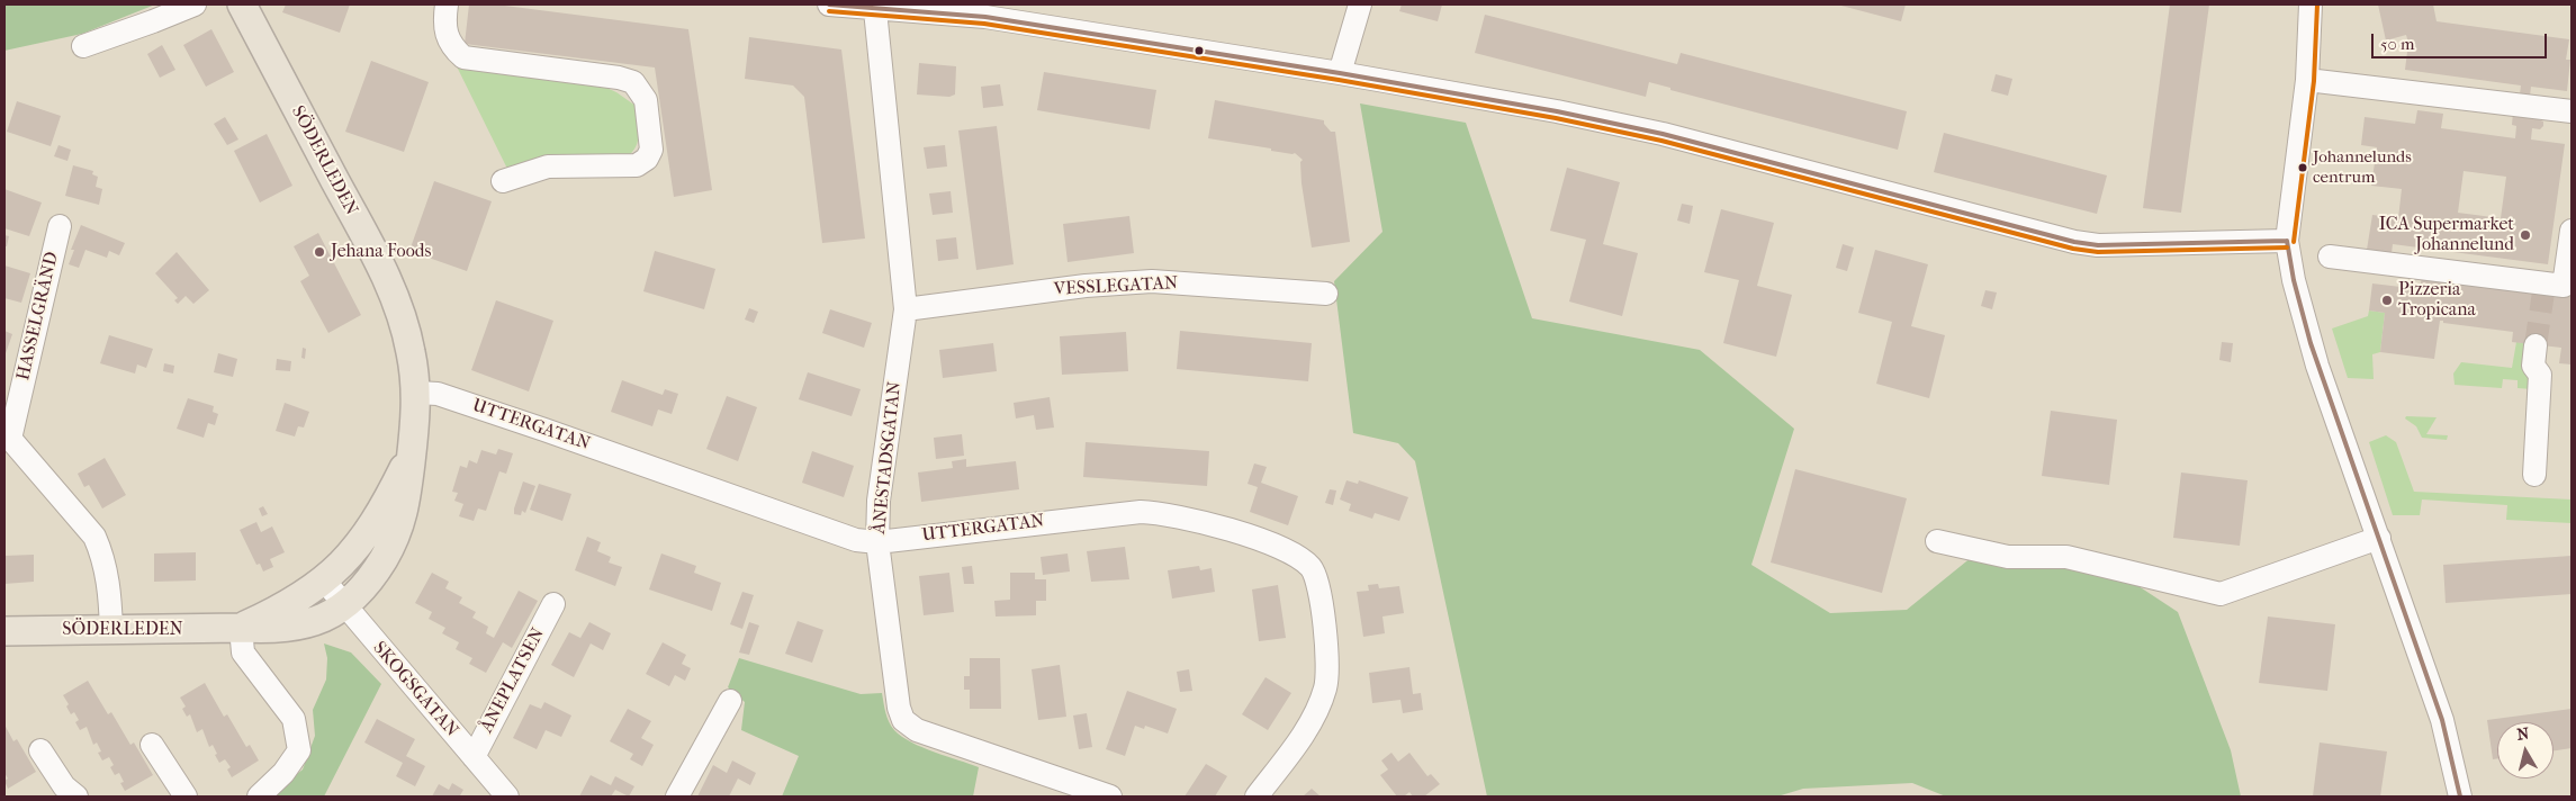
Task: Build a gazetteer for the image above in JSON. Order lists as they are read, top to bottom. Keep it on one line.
{"streets":{"main road":["SÖDERLEDEN"],"street":["VESSLEGATAN","HASSELGRÄND","UTTERGATAN","ÅNESTADSGATAN","ÅNEPLATSEN","SKOGSGATAN"]},"crossings":[["SÖDERLEDEN","UTTERGATAN"],["SÖDERLEDEN","SKOGSGATAN"],["VESSLEGATAN","ÅNESTADSGATAN"],["UTTERGATAN","ÅNESTADSGATAN"],["ÅNEPLATSEN","SKOGSGATAN"]],"places":["Johannelunds centrum","ICA Supermarket Johannelund","Jehana Foods","Pizzeria Tropicana"],"scale_bar":"50 m","north":"top"}
